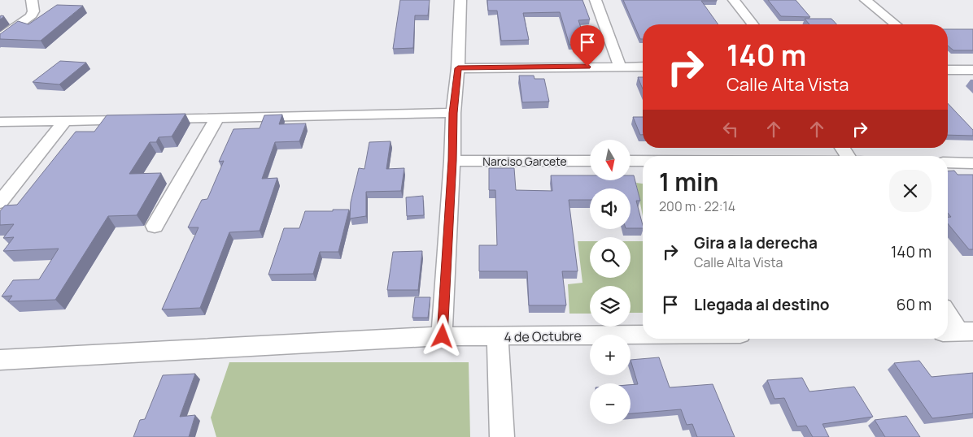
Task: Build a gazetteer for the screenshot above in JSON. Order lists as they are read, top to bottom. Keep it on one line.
{"streets":{"street":["Narciso Garcete","4 de Octubre"]},"north":"bottom","page":{"turn":["140 m","Calle Alta Vista"],"map_buttons":["+","−"],"heading":["1 min","200 m · 22:14"],"list":[{"name":"Gira a la derecha","note":"Calle Alta Vista","value":"140 m"},{"name":"Llegada al destino","value":"60 m"}]}}
